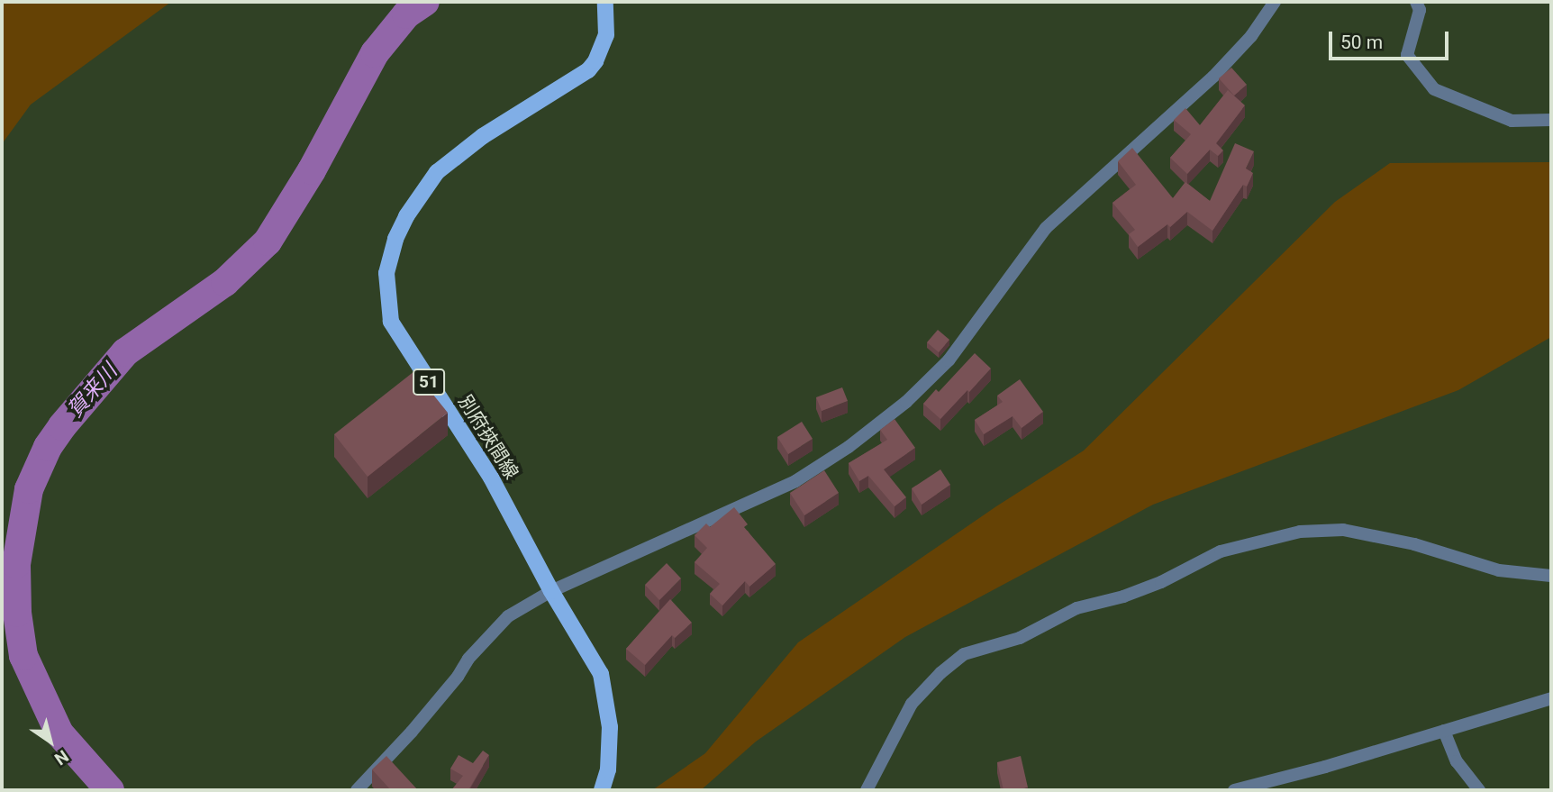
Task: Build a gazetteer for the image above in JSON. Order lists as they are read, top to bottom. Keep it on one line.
{"streets":{"main road":["51","別府挾間線"]},"water":["賀来川"],"scale_bar":"50 m","north":"bottom right"}
